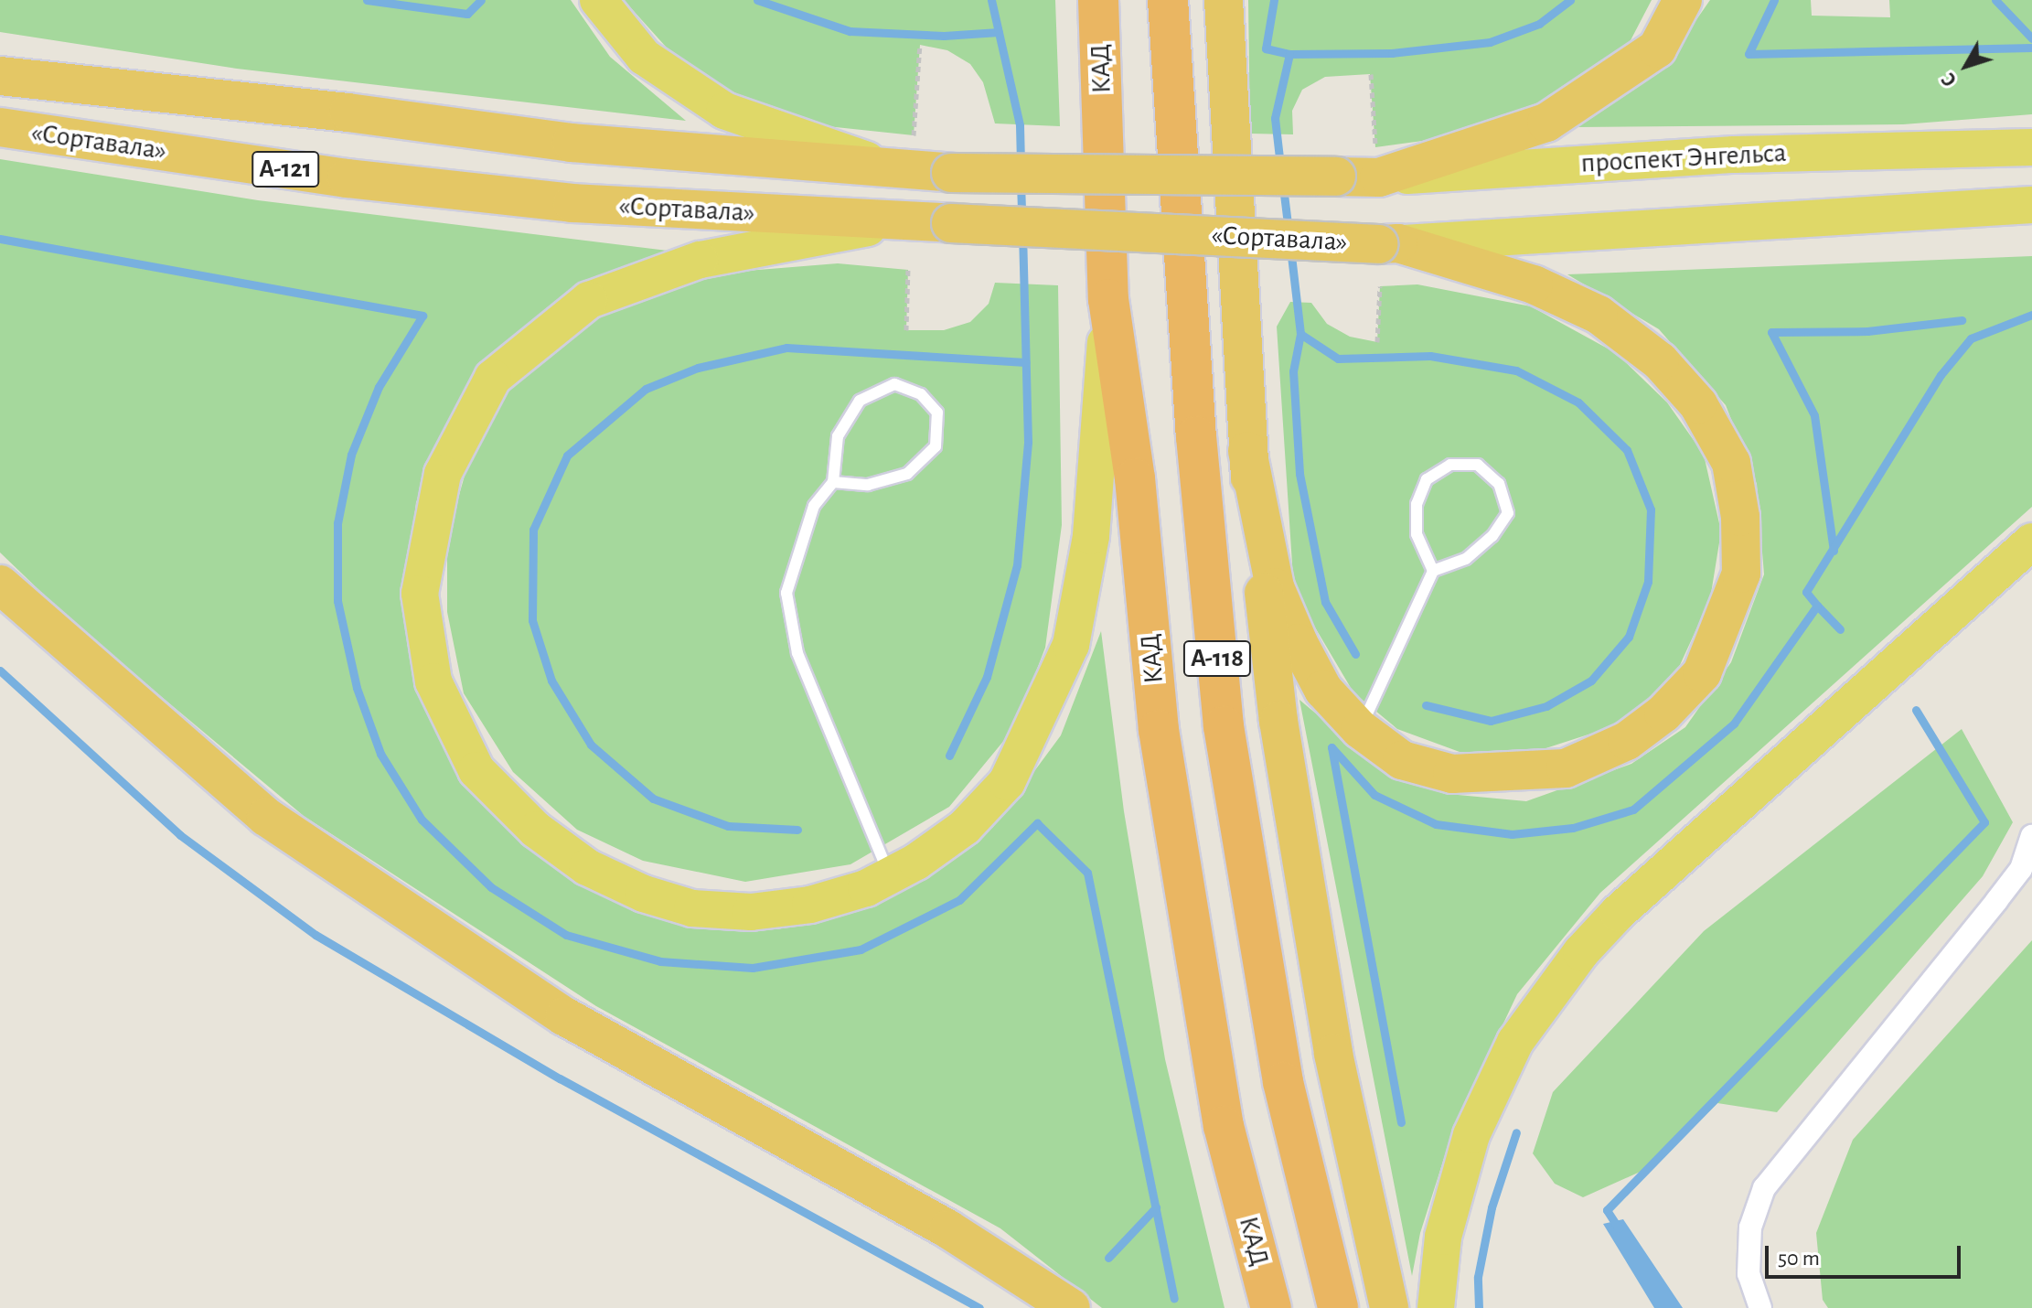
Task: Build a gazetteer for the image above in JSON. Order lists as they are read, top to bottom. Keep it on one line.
{"streets":{"highway":["КАД","«Сортавала»","проспект Энгельса","А-121","А-118"]},"crossings":[["«Сортавала»","проспект Энгельса"]],"scale_bar":"50 m","north":"bottom left"}
